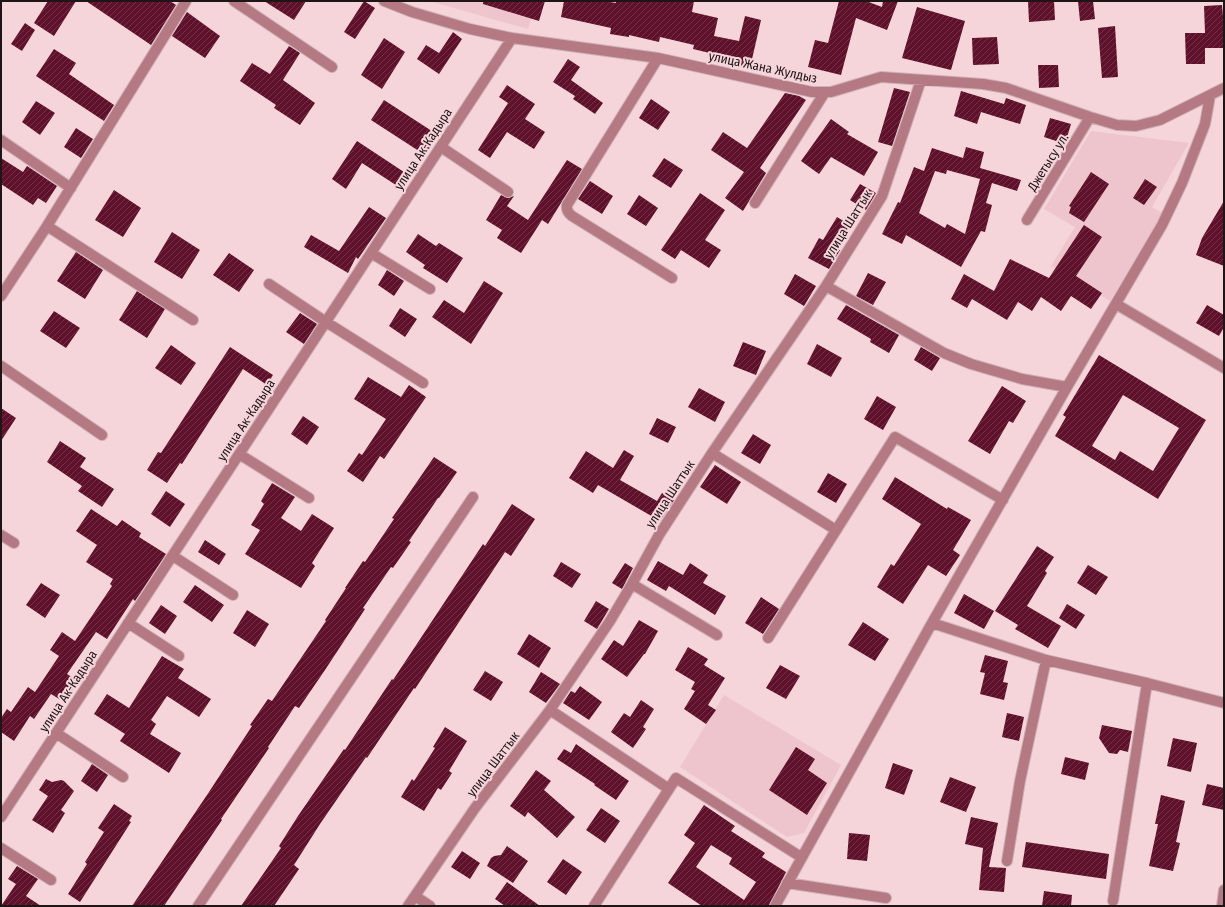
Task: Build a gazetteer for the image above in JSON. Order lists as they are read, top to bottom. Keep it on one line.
{"streets":{"street":["улица Жана Жулдыз","улица Ак-Кадыра","Джетысу ул.","улица Шаттык"]},"crossings":[["улица Жана Жулдыз","улица Ак-Кадыра"],["улица Жана Жулдыз","Джетысу ул."],["улица Жана Жулдыз","улица Шаттык"]]}
